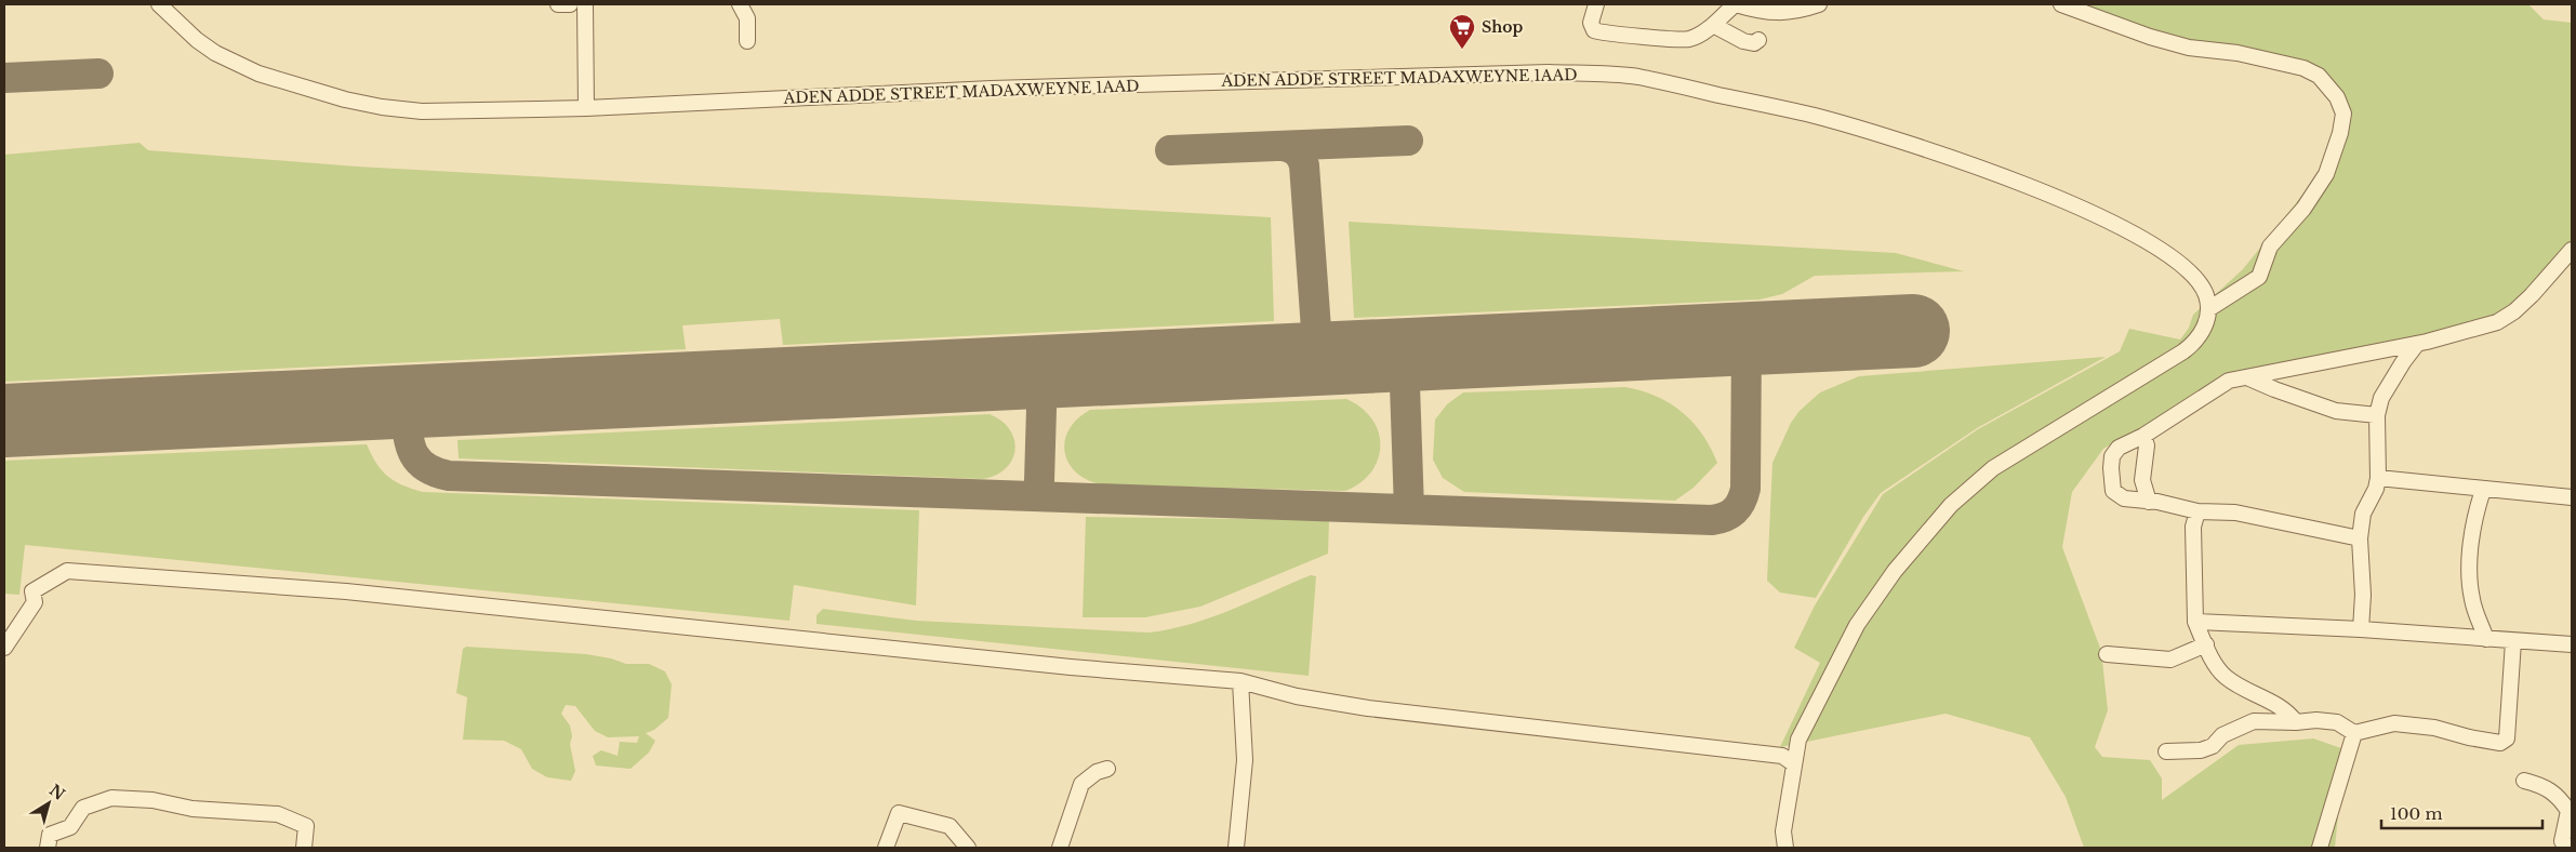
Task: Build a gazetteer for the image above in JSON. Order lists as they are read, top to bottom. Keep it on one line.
{"streets":{"street":["ADEN ADDE STREET MADAXWEYNE 1AAD"]},"places":{"supermarket":["Shop"]},"scale_bar":"100 m","north":"top right"}
